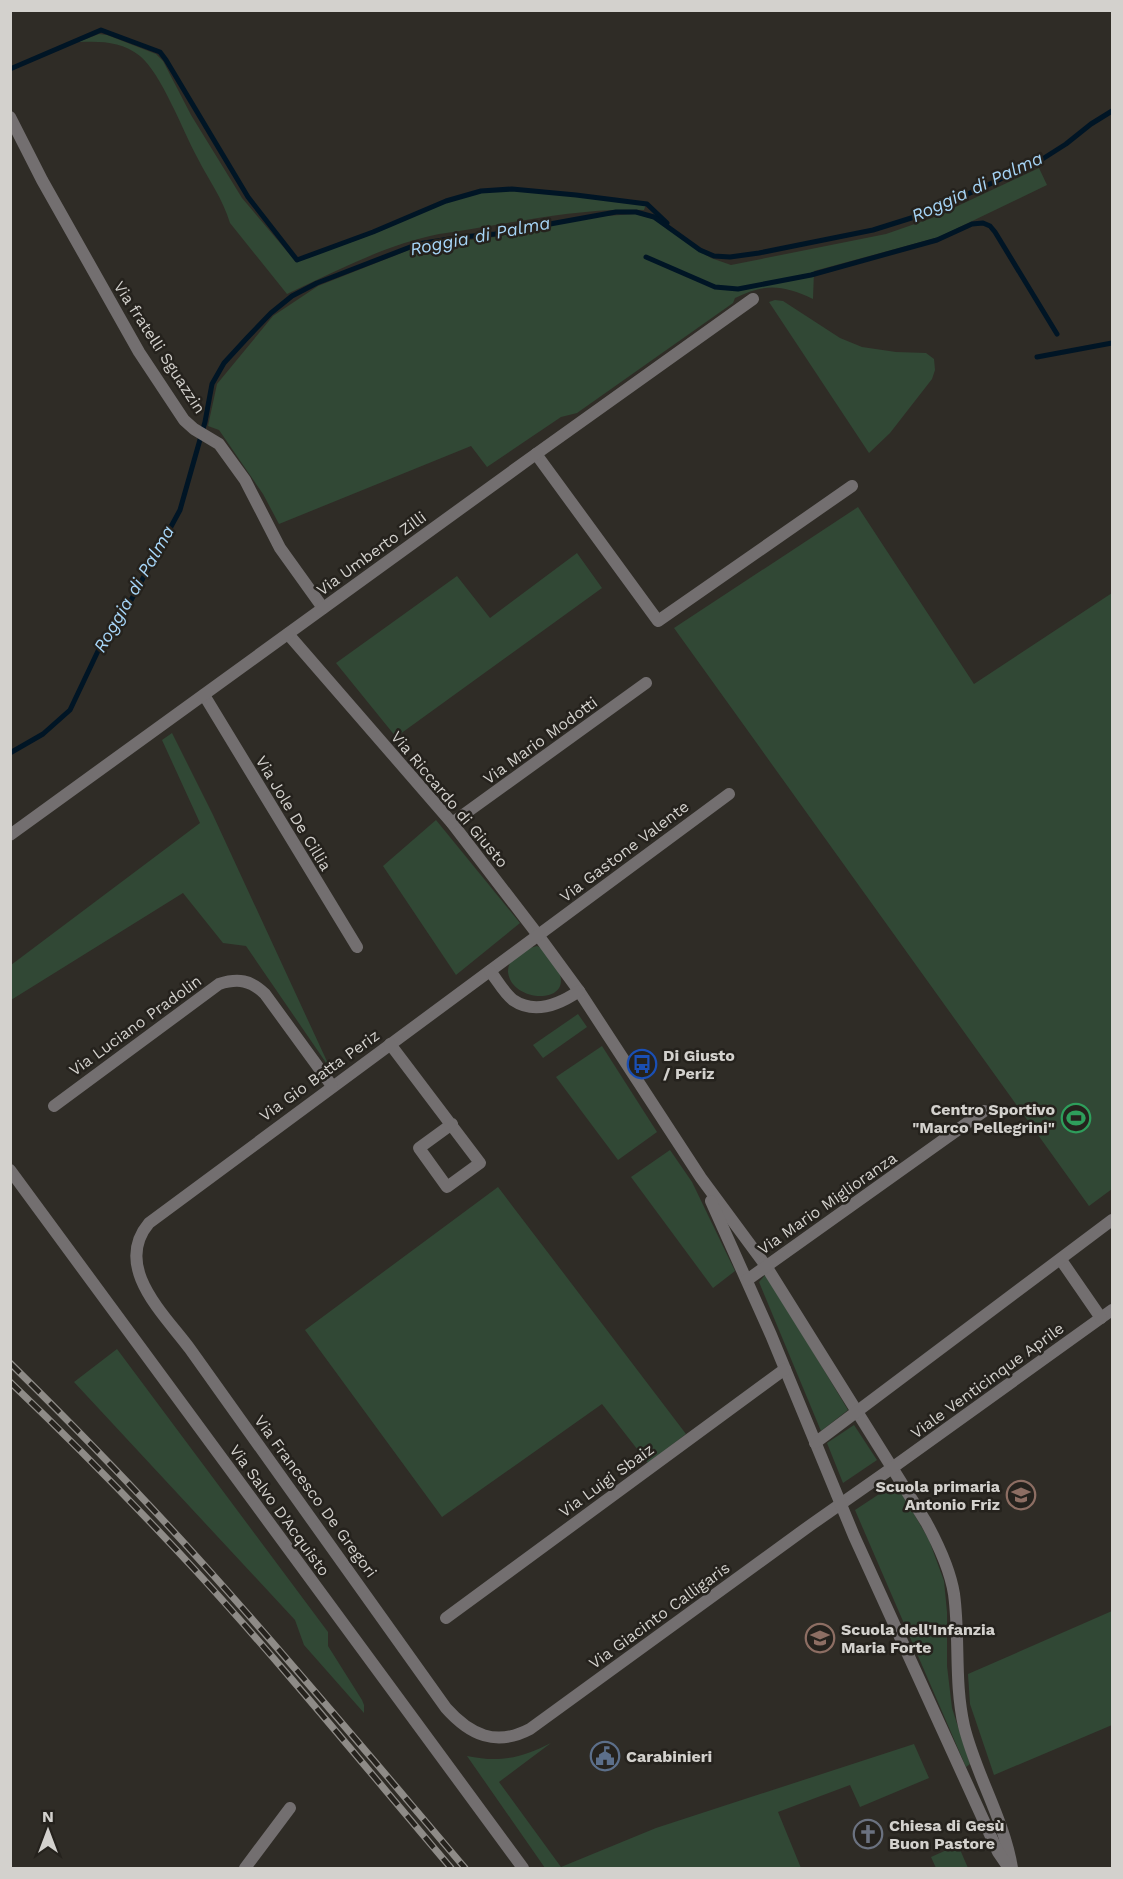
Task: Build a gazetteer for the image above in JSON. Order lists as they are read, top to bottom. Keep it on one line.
{"streets":{"street":["Via fratelli Sguazzin","Via Umberto Zilli","Via Mario Modotti","Via Riccardo di Giusto","Via Jole De Cillia","Via Gastone Valente","Via Luciano Pradolin","Via Gio Batta Periz","Via Mario Miglioranza","Viale Venticinque Aprile","Via Luigi Sbaiz","Via Francesco De Gregori","Via Salvo D'Acquisto","Via Giacinto Calligaris"]},"crossings":[["Via fratelli Sguazzin","Via Umberto Zilli"],["Via Umberto Zilli","Via Riccardo di Giusto"],["Via Umberto Zilli","Via Jole De Cillia"],["Via Mario Modotti","Via Riccardo di Giusto"],["Via Riccardo di Giusto","Via Gastone Valente"],["Via Riccardo di Giusto","Via Gio Batta Periz"],["Via Riccardo di Giusto","Via Mario Miglioranza"],["Via Riccardo di Giusto","Viale Venticinque Aprile"],["Via Riccardo di Giusto","Via Luigi Sbaiz"],["Via Riccardo di Giusto","Via Giacinto Calligaris"],["Via Gastone Valente","Via Gio Batta Periz"],["Via Luciano Pradolin","Via Gio Batta Periz"],["Via Gio Batta Periz","Via Francesco De Gregori"],["Via Francesco De Gregori","Via Giacinto Calligaris"]],"water":["Roggia di Palma"],"places":{"bus stop":["Di Giusto / Periz"],"sports":["Centro Sportivo \"Marco Pellegrini\""],"school or university":["Scuola primaria Antonio Friz","Scuola dell'Infanzia Maria Forte"],"public building":["Carabinieri"],"church":["Chiesa di Gesù Buon Pastore"]},"north":"top"}
